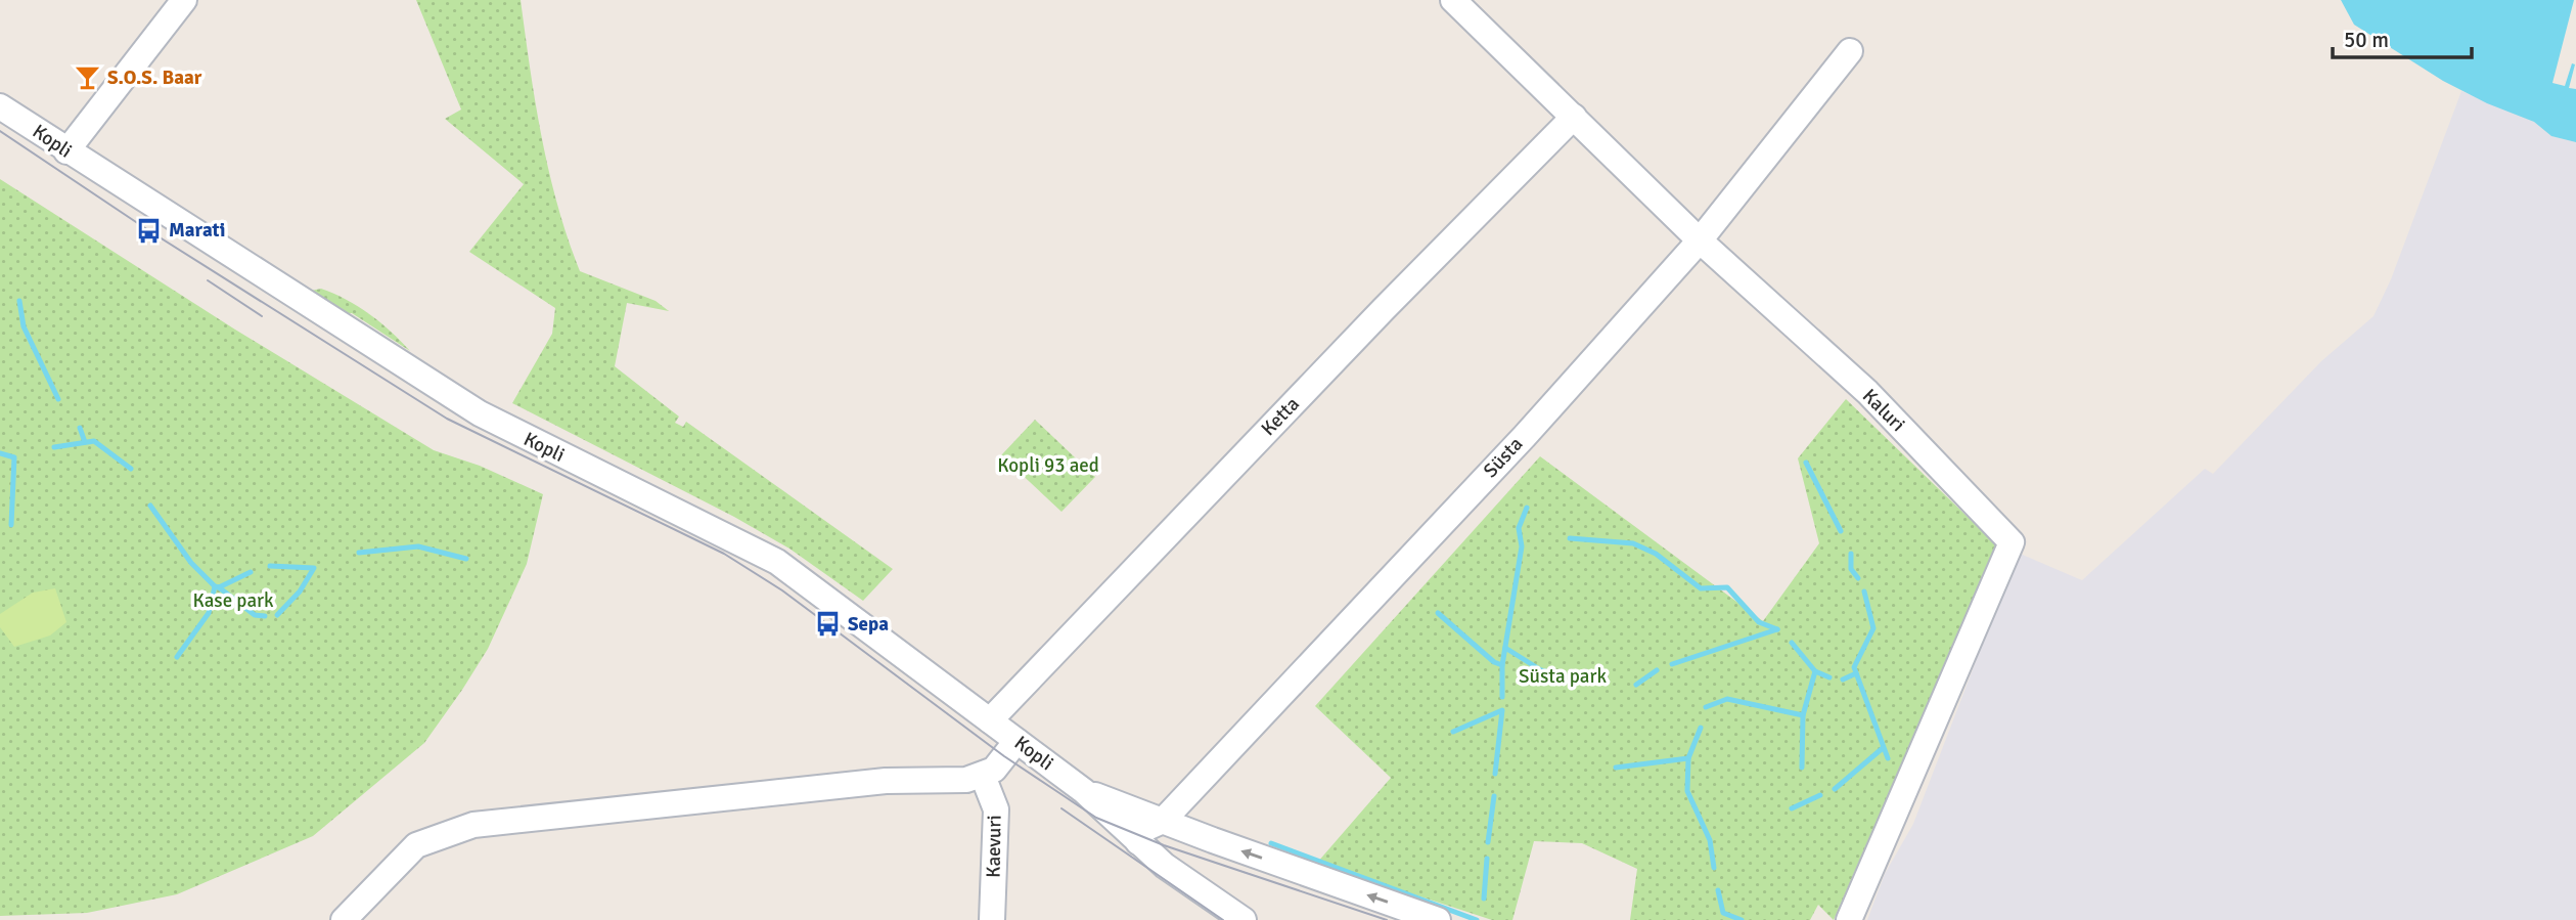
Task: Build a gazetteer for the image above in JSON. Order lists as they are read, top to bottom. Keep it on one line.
{"streets":{"street":["Kopli","Kaluri","Ketta","Süsta","Kaevuri"]},"crossings":[["Kopli","Ketta"],["Kopli","Süsta"],["Kaluri","Ketta"],["Kaluri","Süsta"]],"parks":["Kopli 93 aed","Kase park","Süsta park"],"places":{"bar":["S.O.S. Baar"],"bus stop":["Marati","Sepa"]},"scale_bar":"50 m"}
